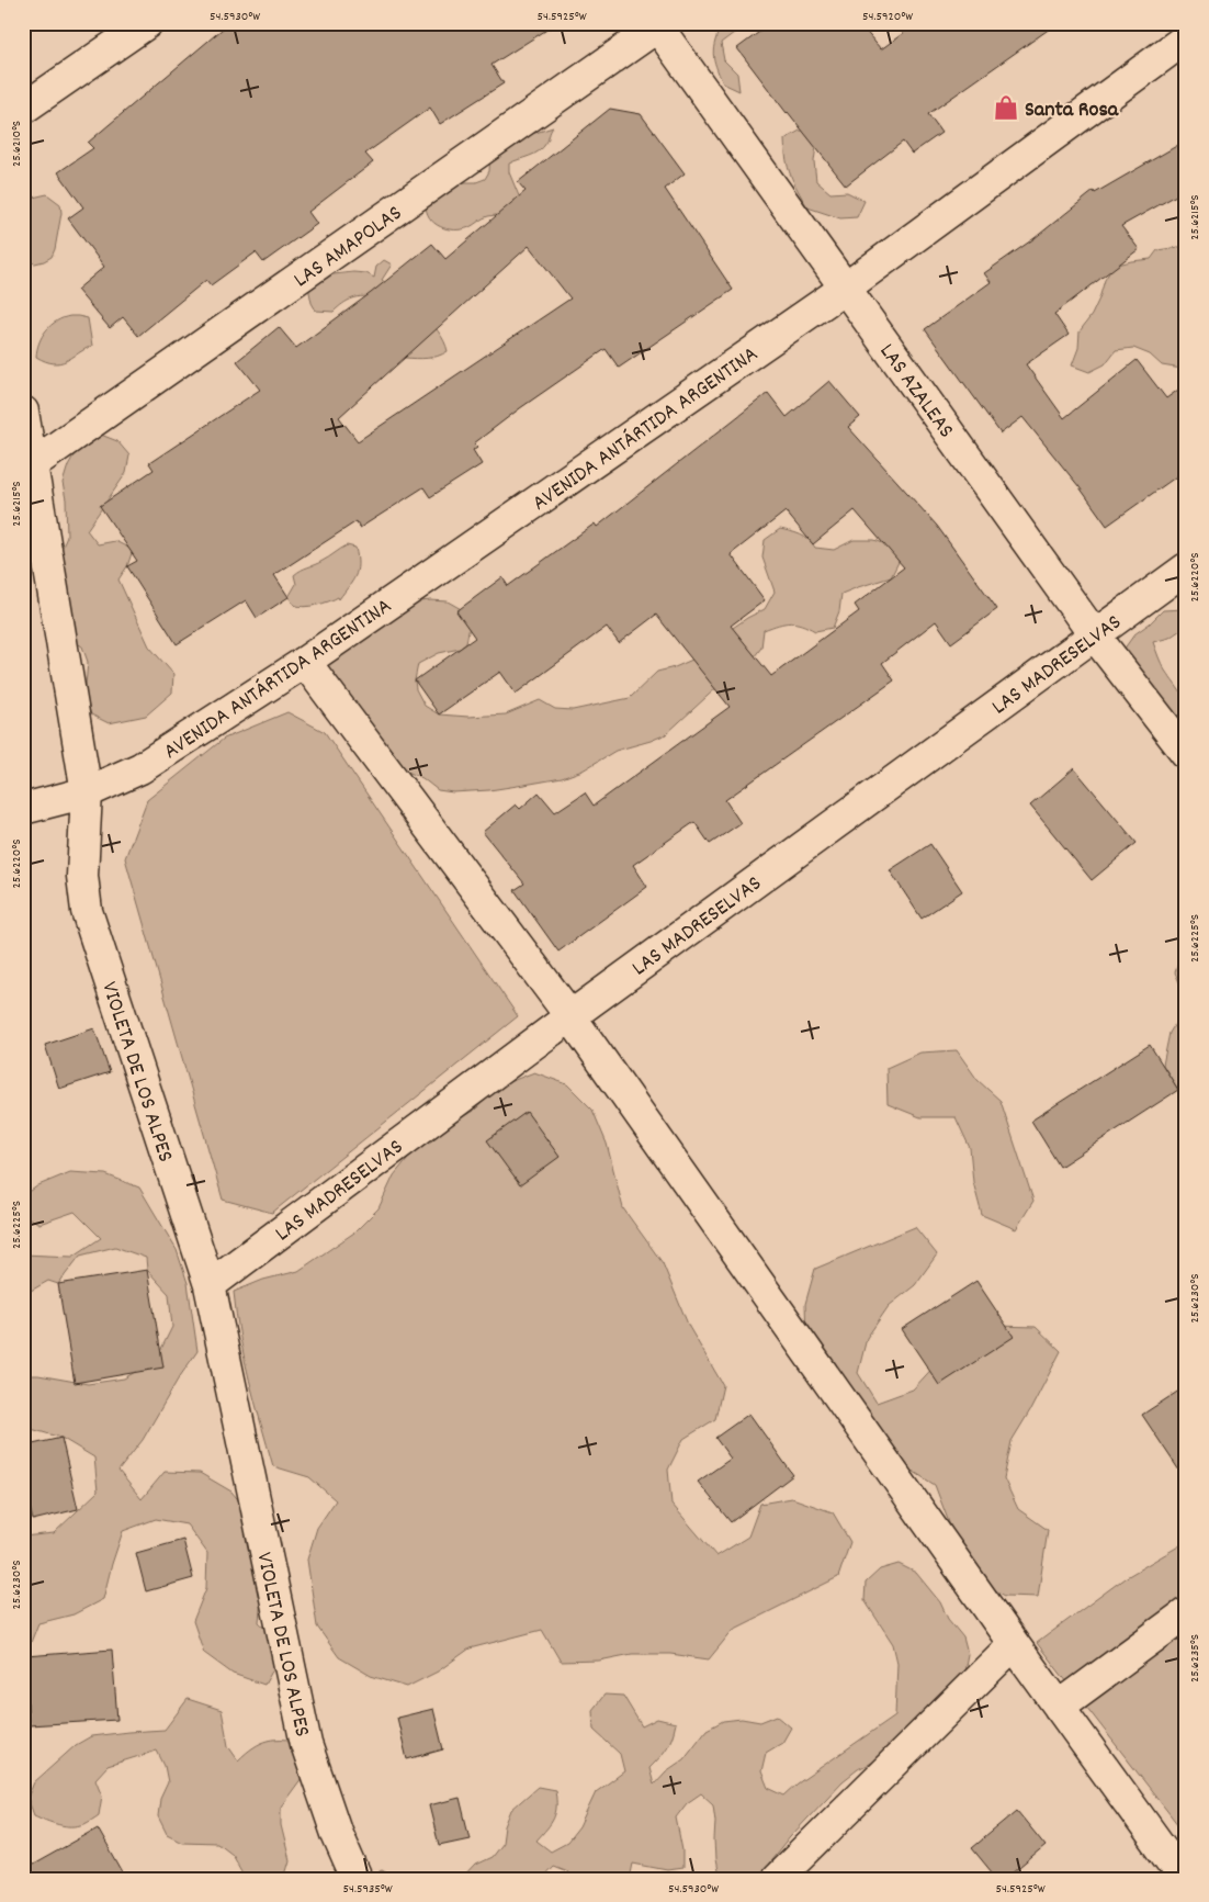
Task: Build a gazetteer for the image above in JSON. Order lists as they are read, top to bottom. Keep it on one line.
{"streets":{"street":["LAS AMAPOLAS","LAS AZALEAS","AVENIDA ANTÁRTIDA ARGENTINA","LAS MADRESELVAS","VIOLETA DE LOS ALPES"]},"crossings":[["LAS AMAPOLAS","LAS AZALEAS"],["LAS AMAPOLAS","VIOLETA DE LOS ALPES"],["LAS AZALEAS","AVENIDA ANTÁRTIDA ARGENTINA"],["LAS AZALEAS","LAS MADRESELVAS"],["AVENIDA ANTÁRTIDA ARGENTINA","VIOLETA DE LOS ALPES"],["LAS MADRESELVAS","VIOLETA DE LOS ALPES"]],"places":{"shop":["Santa Rosa"]},"coordinates":["54.5930°W","54.5925°W","54.5920°W","25.6210°S","25.6215°S","25.6220°S","25.6225°S","25.6230°S","25.6235°S","54.5935°W"]}
